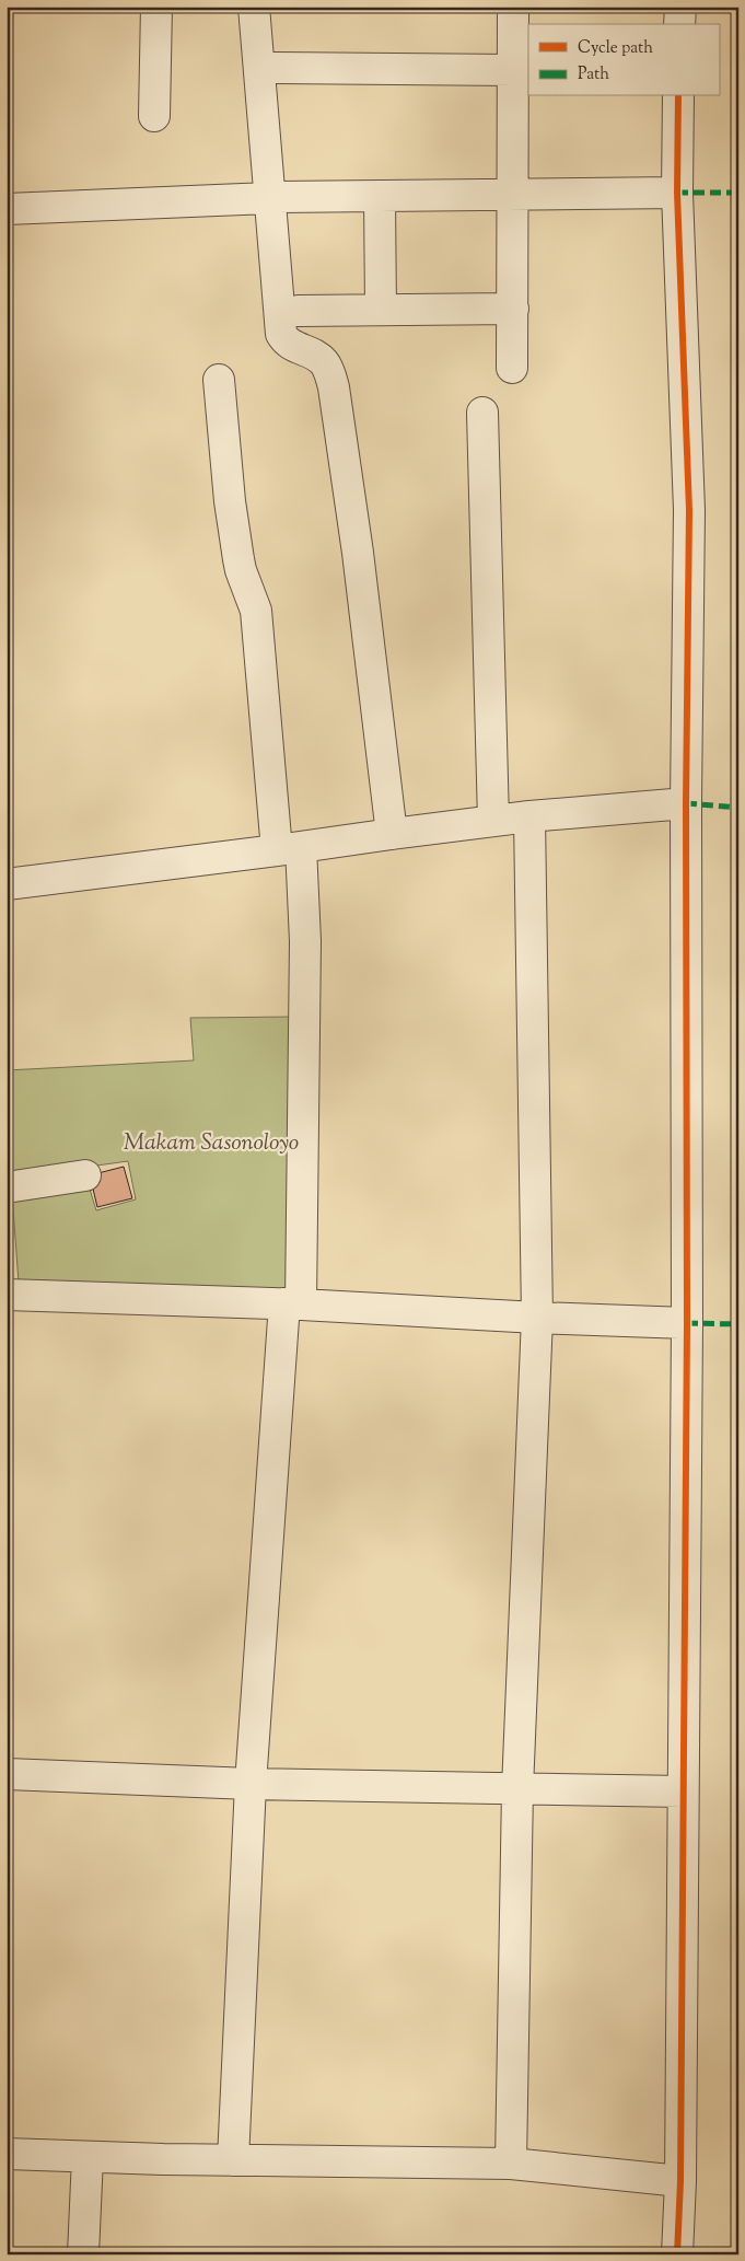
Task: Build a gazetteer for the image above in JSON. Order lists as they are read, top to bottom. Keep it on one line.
{"parks":["Makam Sasonoloyo"],"legend":["Cycle path","Path"]}
